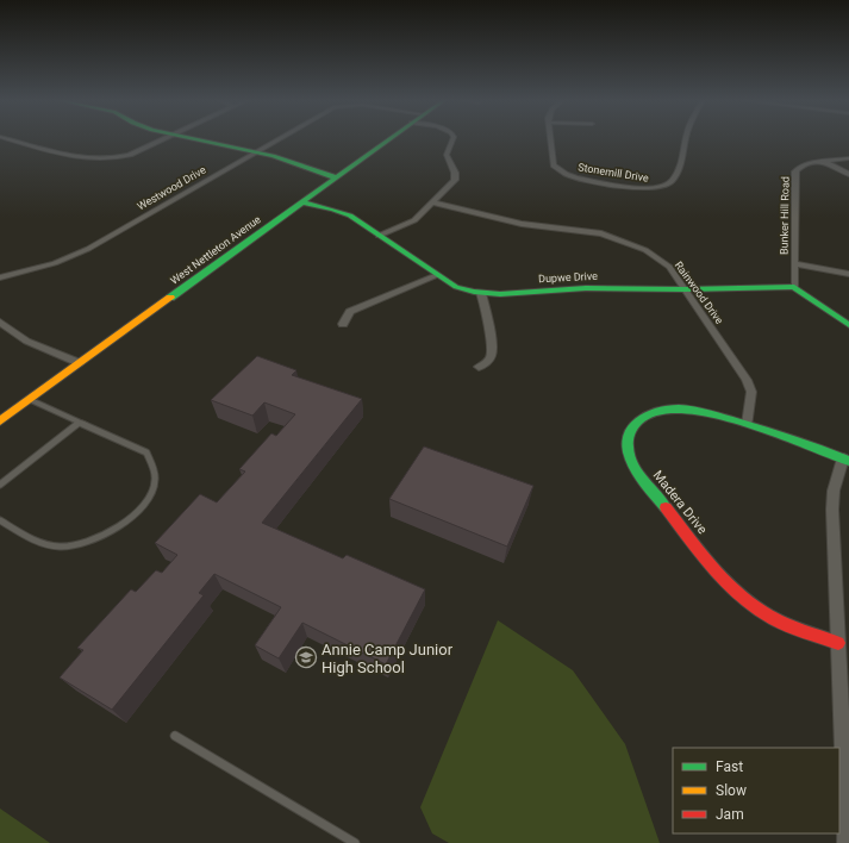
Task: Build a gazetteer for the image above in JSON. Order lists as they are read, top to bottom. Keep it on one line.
{"streets":{"street":["Stonemill Drive","Westwood Drive","Bunker Hill Road","West Nettleton Avenue","Dupwe Drive","Rainwood Drive","Madera Drive"]},"crossings":[["Bunker Hill Road","Dupwe Drive"],["West Nettleton Avenue","Dupwe Drive"],["Dupwe Drive","Rainwood Drive"],["Rainwood Drive","Madera Drive"]],"places":{"school or university":["Annie Camp Junior High School"]},"legend":["Fast","Slow","Jam"]}
